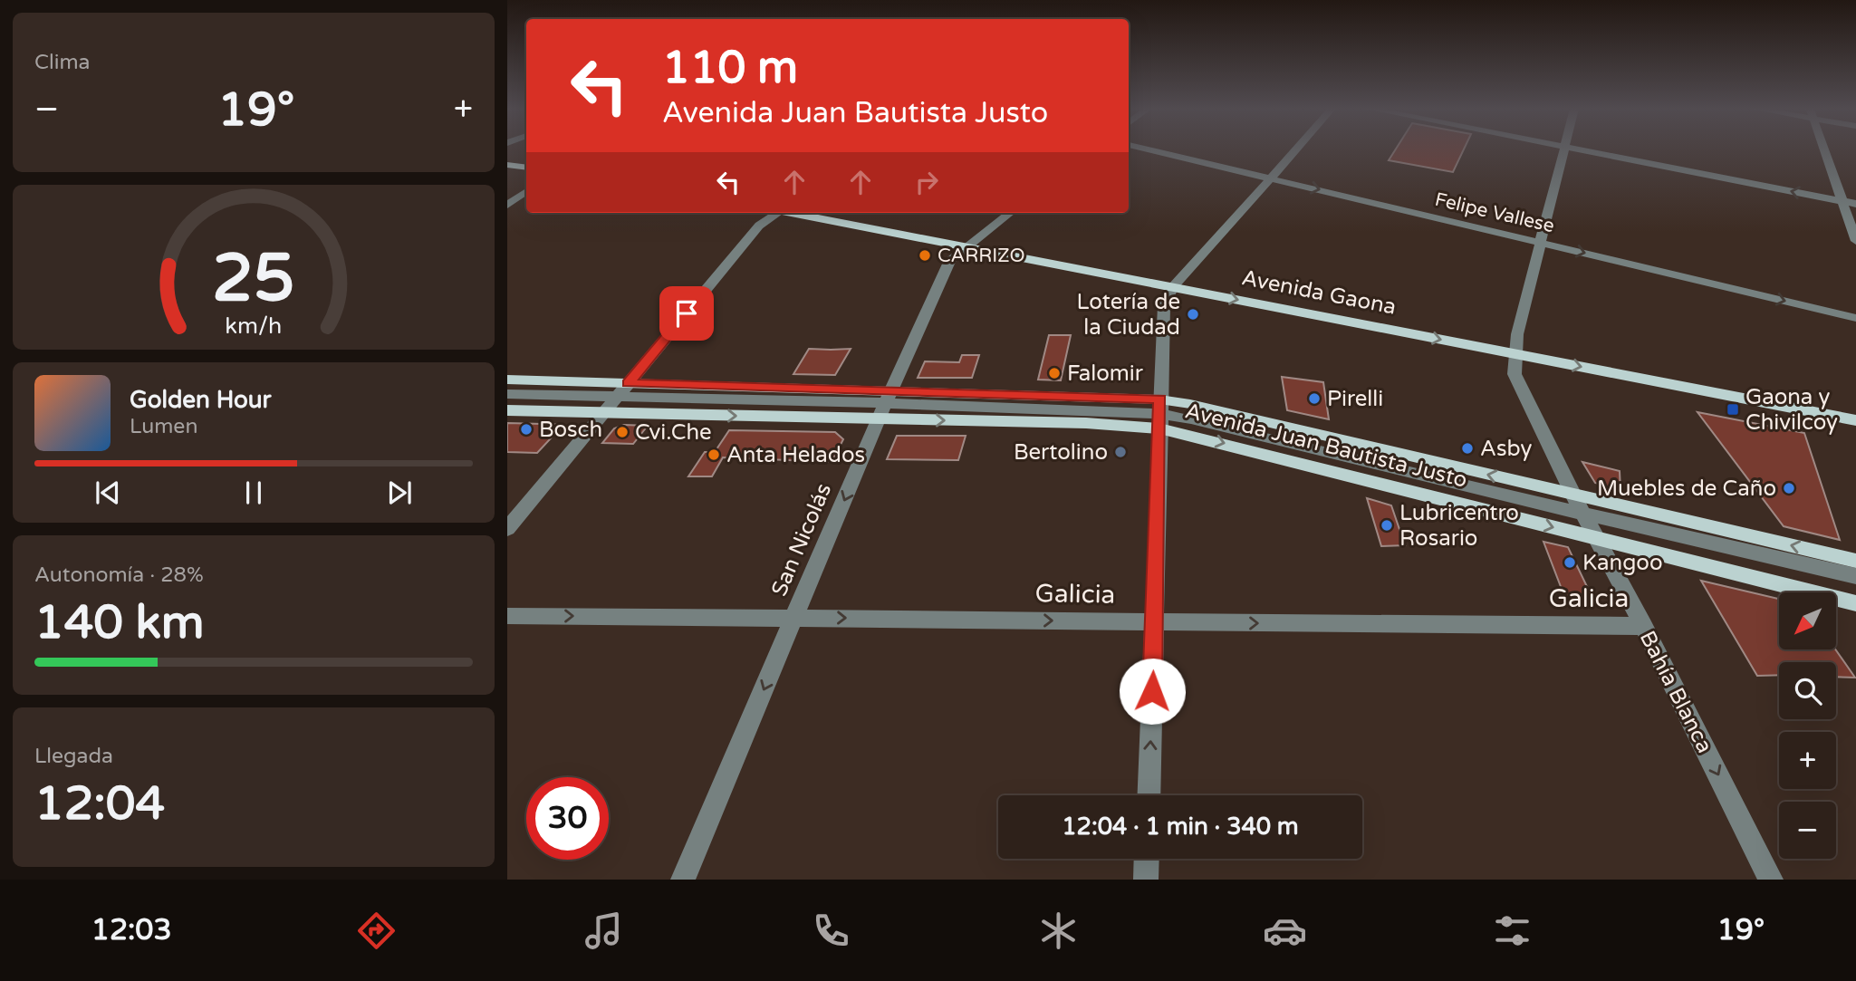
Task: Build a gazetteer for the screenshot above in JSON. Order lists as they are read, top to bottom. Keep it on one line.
{"streets":{"main road":["Avenida Gaona","Avenida Juan Bautista Justo"],"street":["Felipe Vallese","San Nicolás","Galicia","Bahía Blanca"]},"crossings":[["Felipe Vallese","Bahía Blanca"],["Avenida Gaona","San Nicolás"],["Avenida Gaona","Bahía Blanca"],["Avenida Juan Bautista Justo","San Nicolás"],["Avenida Juan Bautista Justo","Bahía Blanca"],["San Nicolás","Galicia"],["Galicia","Bahía Blanca"]],"one_way":["Avenida Gaona","San Nicolás","Galicia","Bahía Blanca"],"places":{"other":["CARRIZO","Lotería de la Ciudad","Falomir","Pirelli","Bosch","Cvi.Che","Asby","Bertolino","Anta Helados","Muebles de Caño","Lubricentro Rosario","Kangoo"],"transit":["Gaona y Chivilcoy"]},"north":"bottom left","page":{"tile":["Clima",["Autonomía · 28%","140 km"],["Llegada","12:04"]],"turn":["110 m","Avenida Juan Bautista Justo"],"heat":["−","19°","+"],"song":["Golden Hour","Lumen"],"map_buttons":["+","−"],"limit":"30","trip":"12:04 · 1 min · 340 m","tabs":["12:03","19°"],"gauge":["25","km/h"]}}
